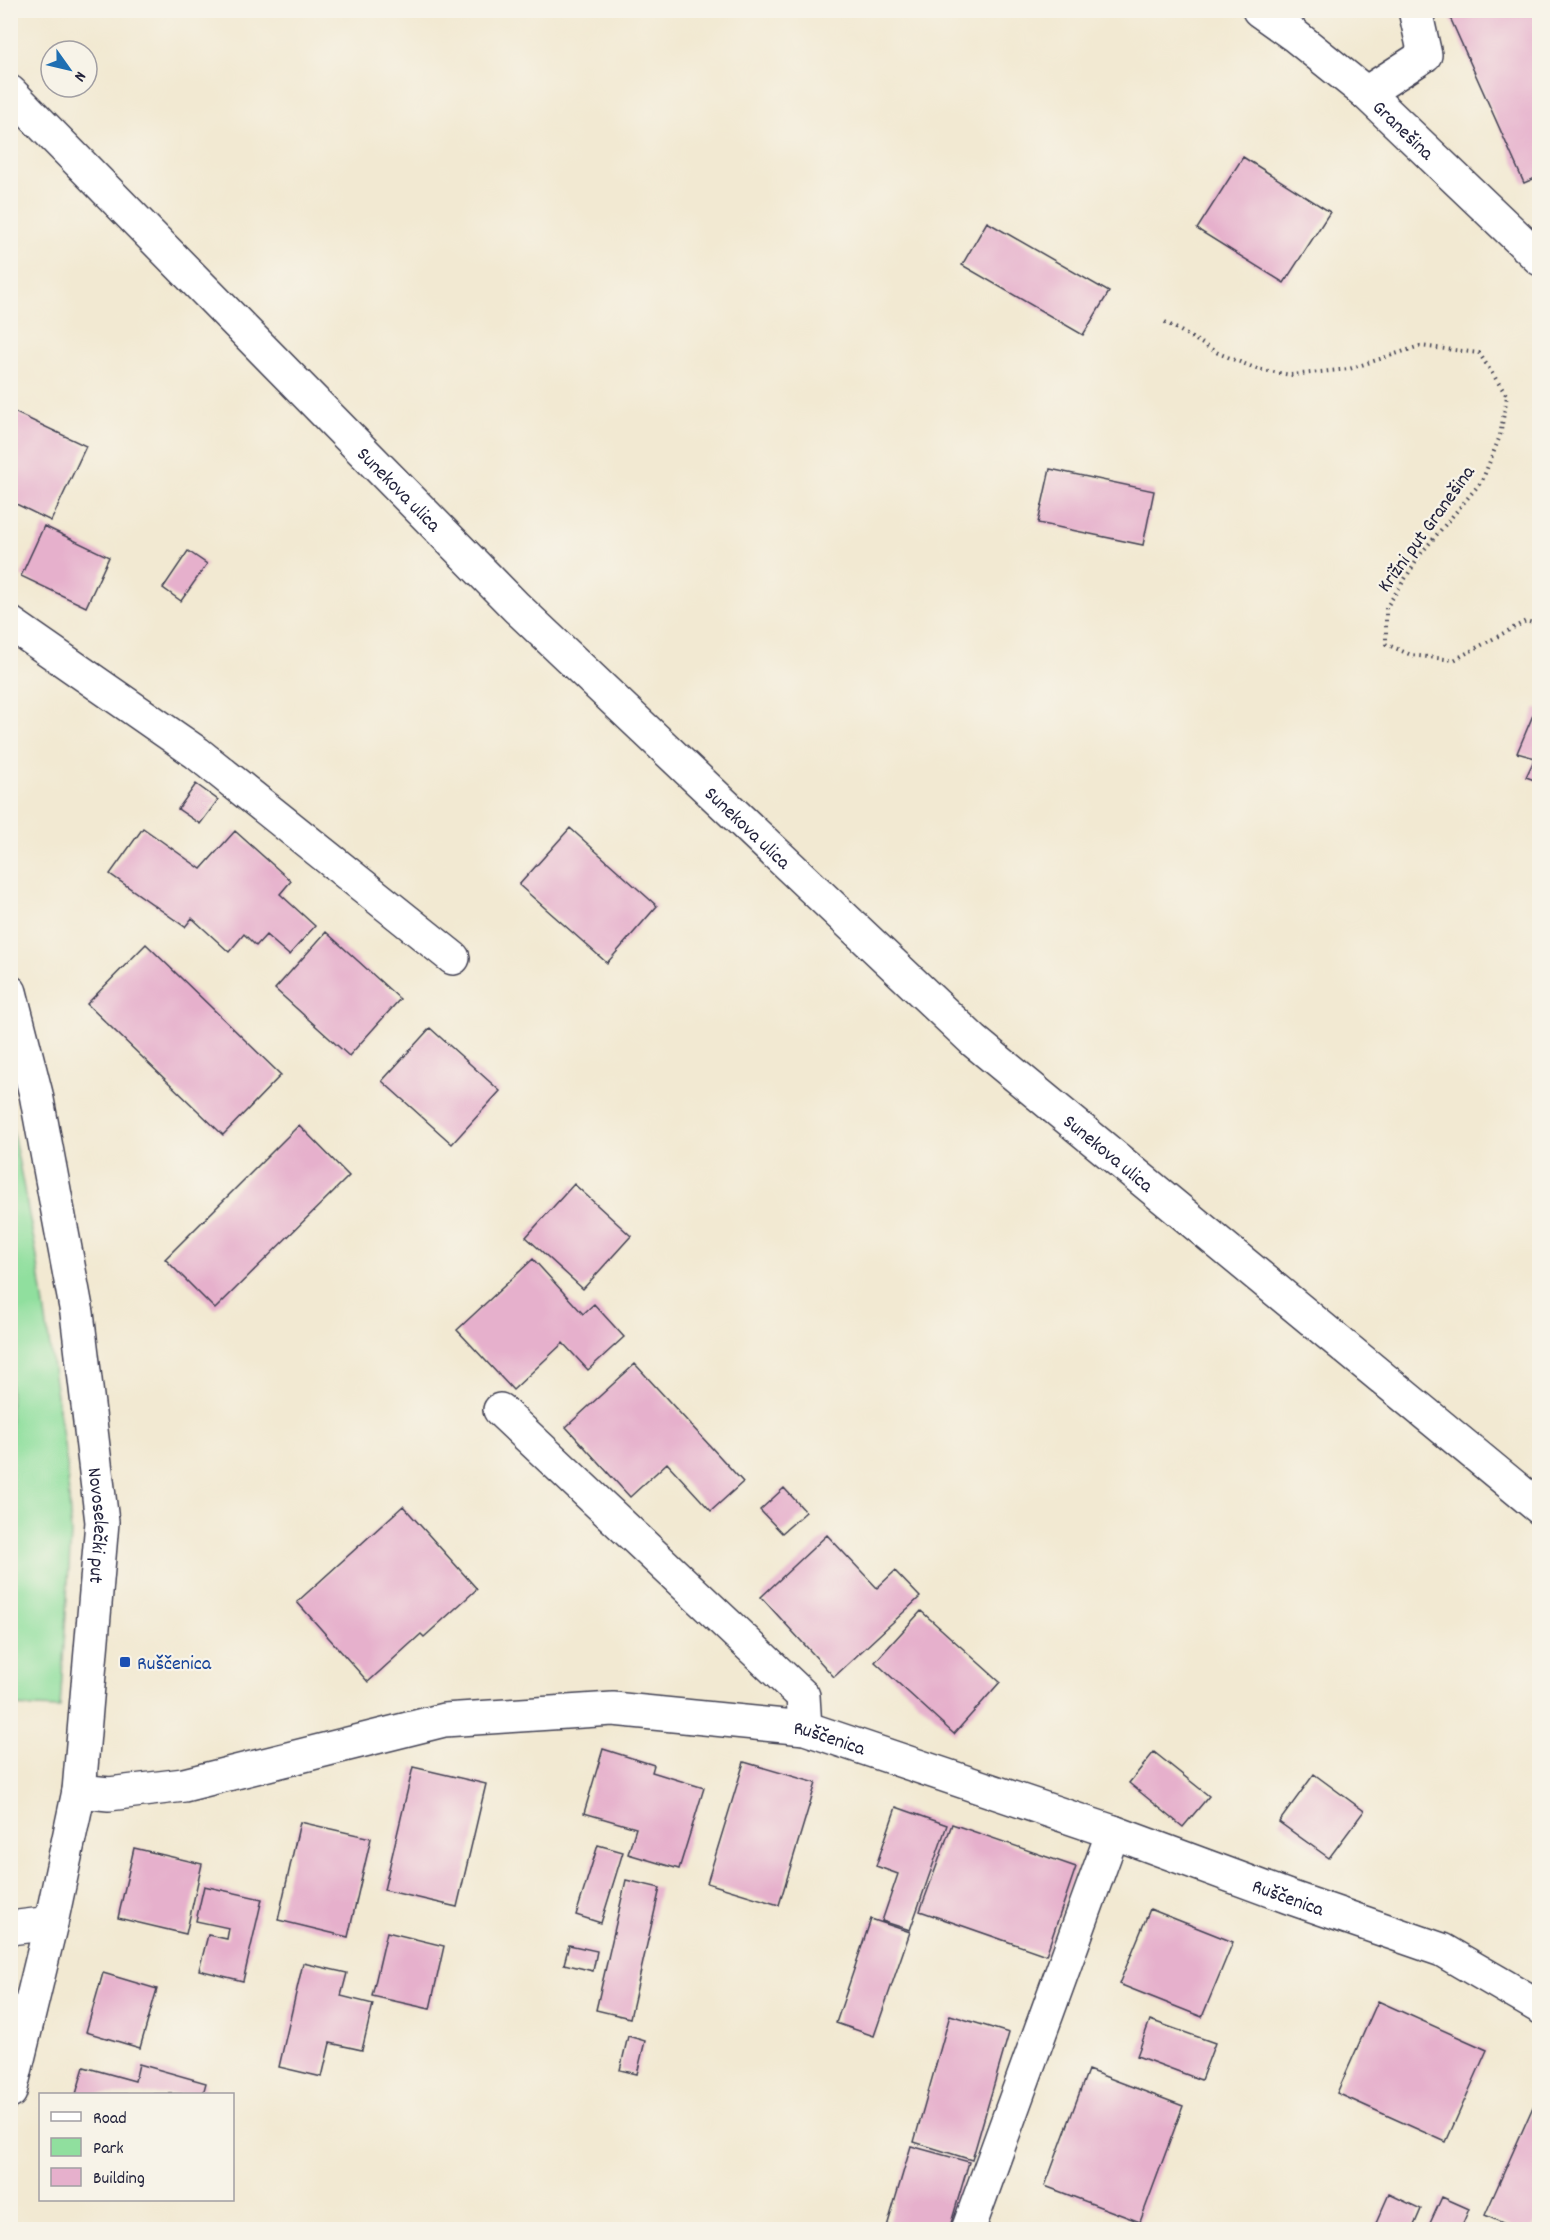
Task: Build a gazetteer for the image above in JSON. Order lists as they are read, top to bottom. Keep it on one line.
{"streets":{"street":["Granešina","Sunekova ulica","Novoselečki put","Ruščenica"],"path":["Križni put Granešina"]},"crossings":[["Novoselečki put","Ruščenica"]],"places":{"transit":["Ruščenica"]},"legend":["Road","Park","Building"],"north":"bottom right"}
